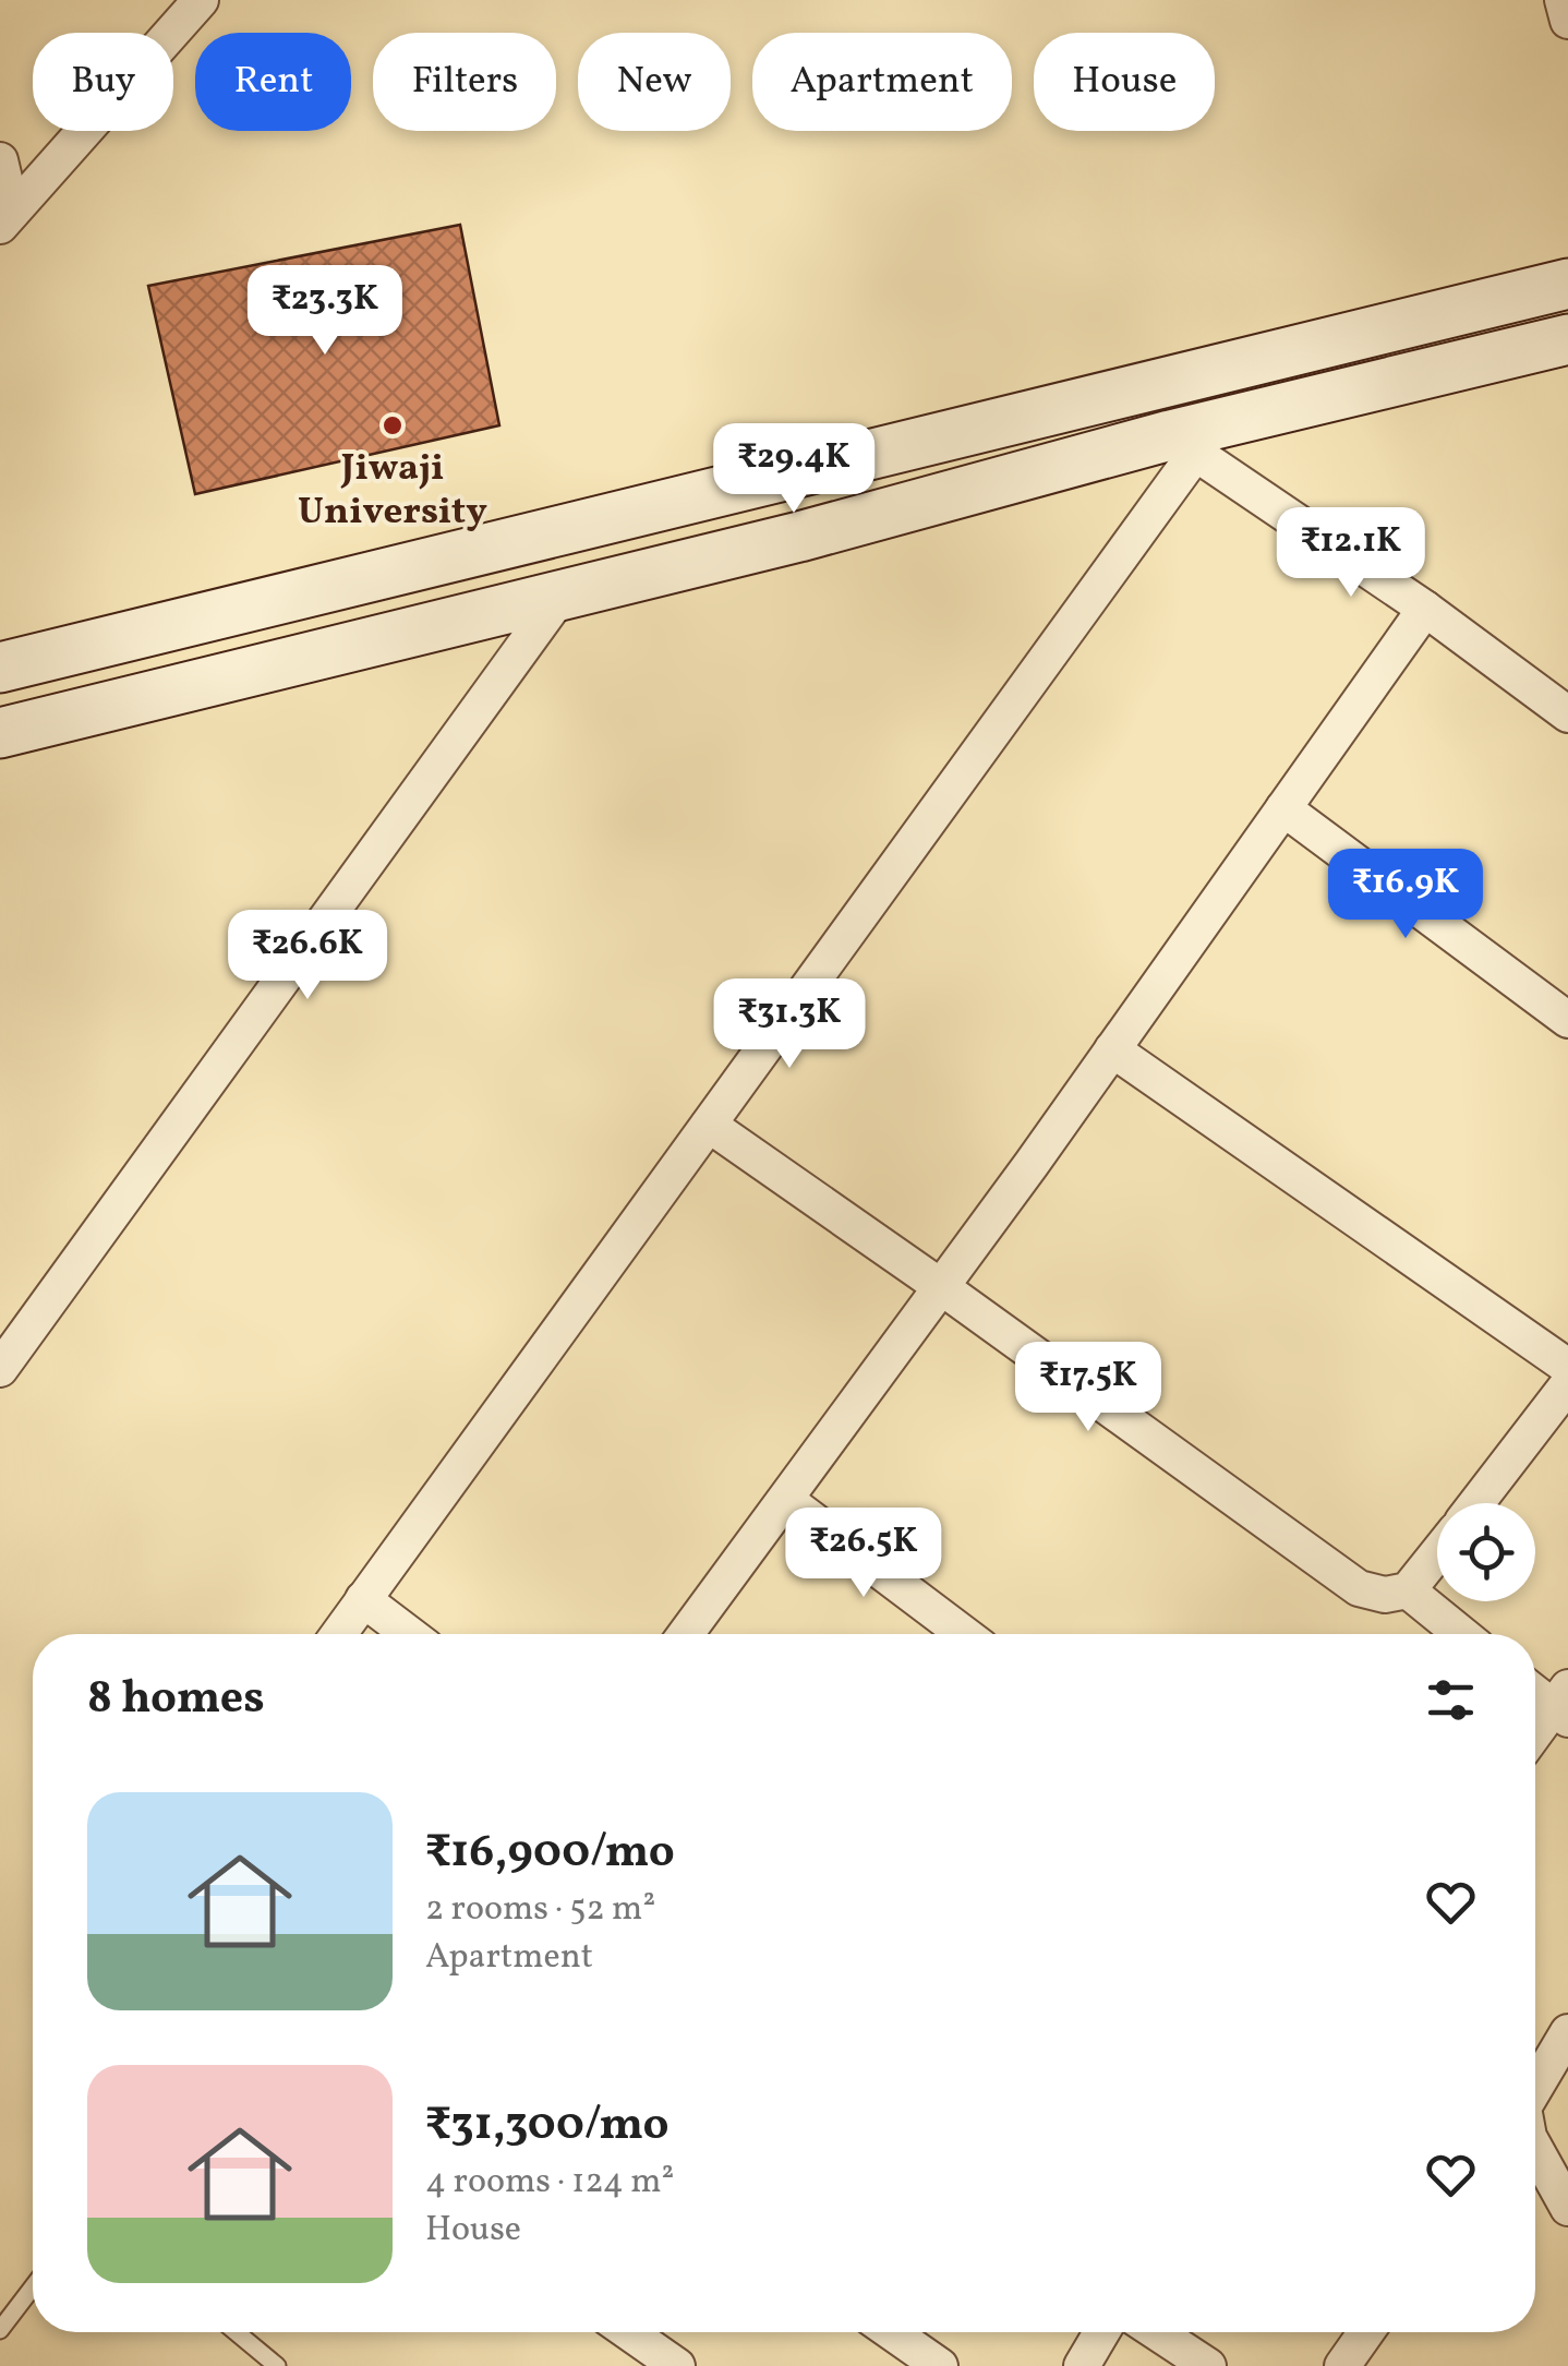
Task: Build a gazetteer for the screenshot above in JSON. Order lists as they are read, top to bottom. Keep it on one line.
{"places":["Jiwaji University"],"page":{"chip":["Buy","Rent","Filters","New","Apartment","House"],"price":["₹23.3K","₹29.4K","₹12.1K","₹16.9K","₹26.6K","₹31.3K","₹17.5K","₹26.5K"],"heading":"8 homes","list":[{"name":"₹16,900/mo","note":"2 rooms · 52 m² · Apartment"},{"name":"₹31,300/mo","note":"4 rooms · 124 m² · House"}]}}
